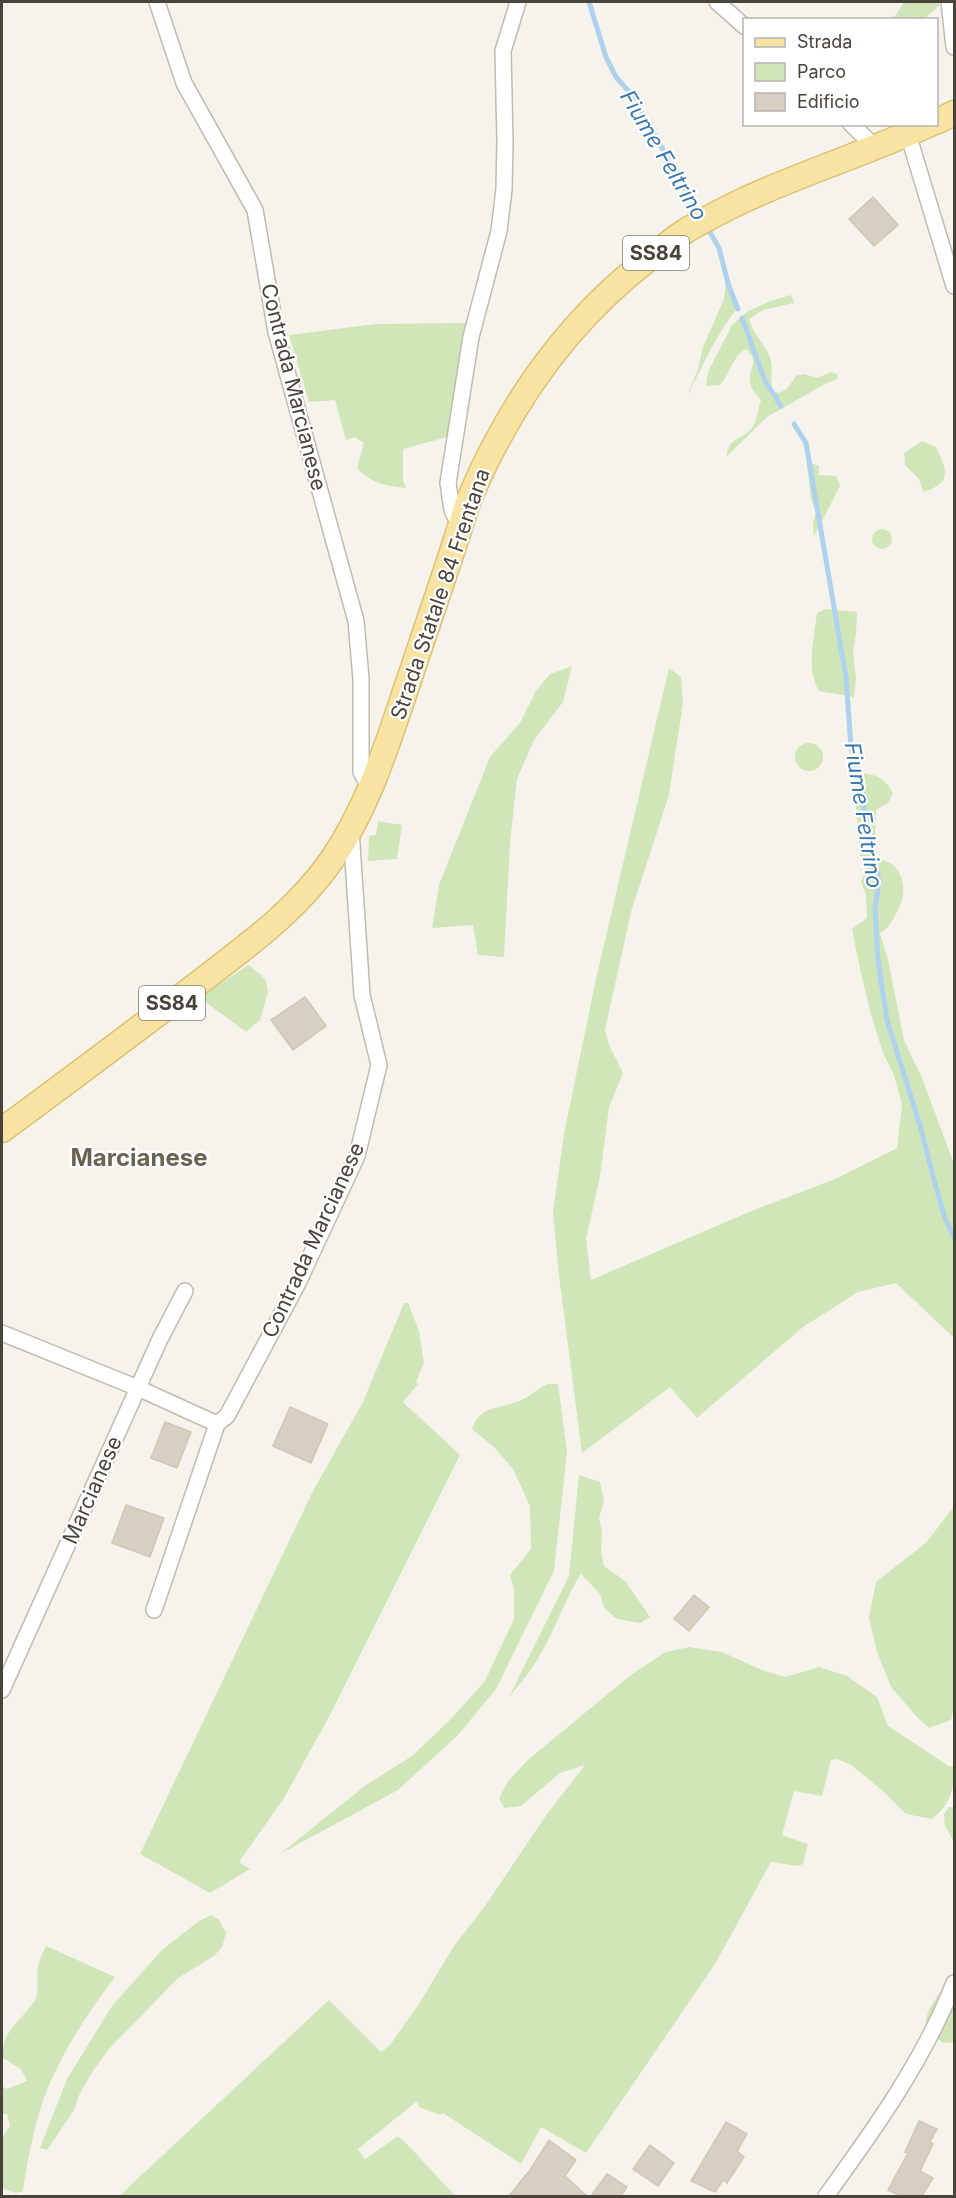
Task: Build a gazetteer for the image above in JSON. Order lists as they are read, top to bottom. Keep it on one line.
{"streets":{"main road":["SS84","Strada Statale 84 Frentana"],"street":["Contrada Marcianese","Marcianese"]},"crossings":[["Contrada Marcianese","Strada Statale 84 Frentana"]],"districts":["Marcianese"],"water":["Fiume Feltrino"],"legend":["Strada","Parco","Edificio"]}
